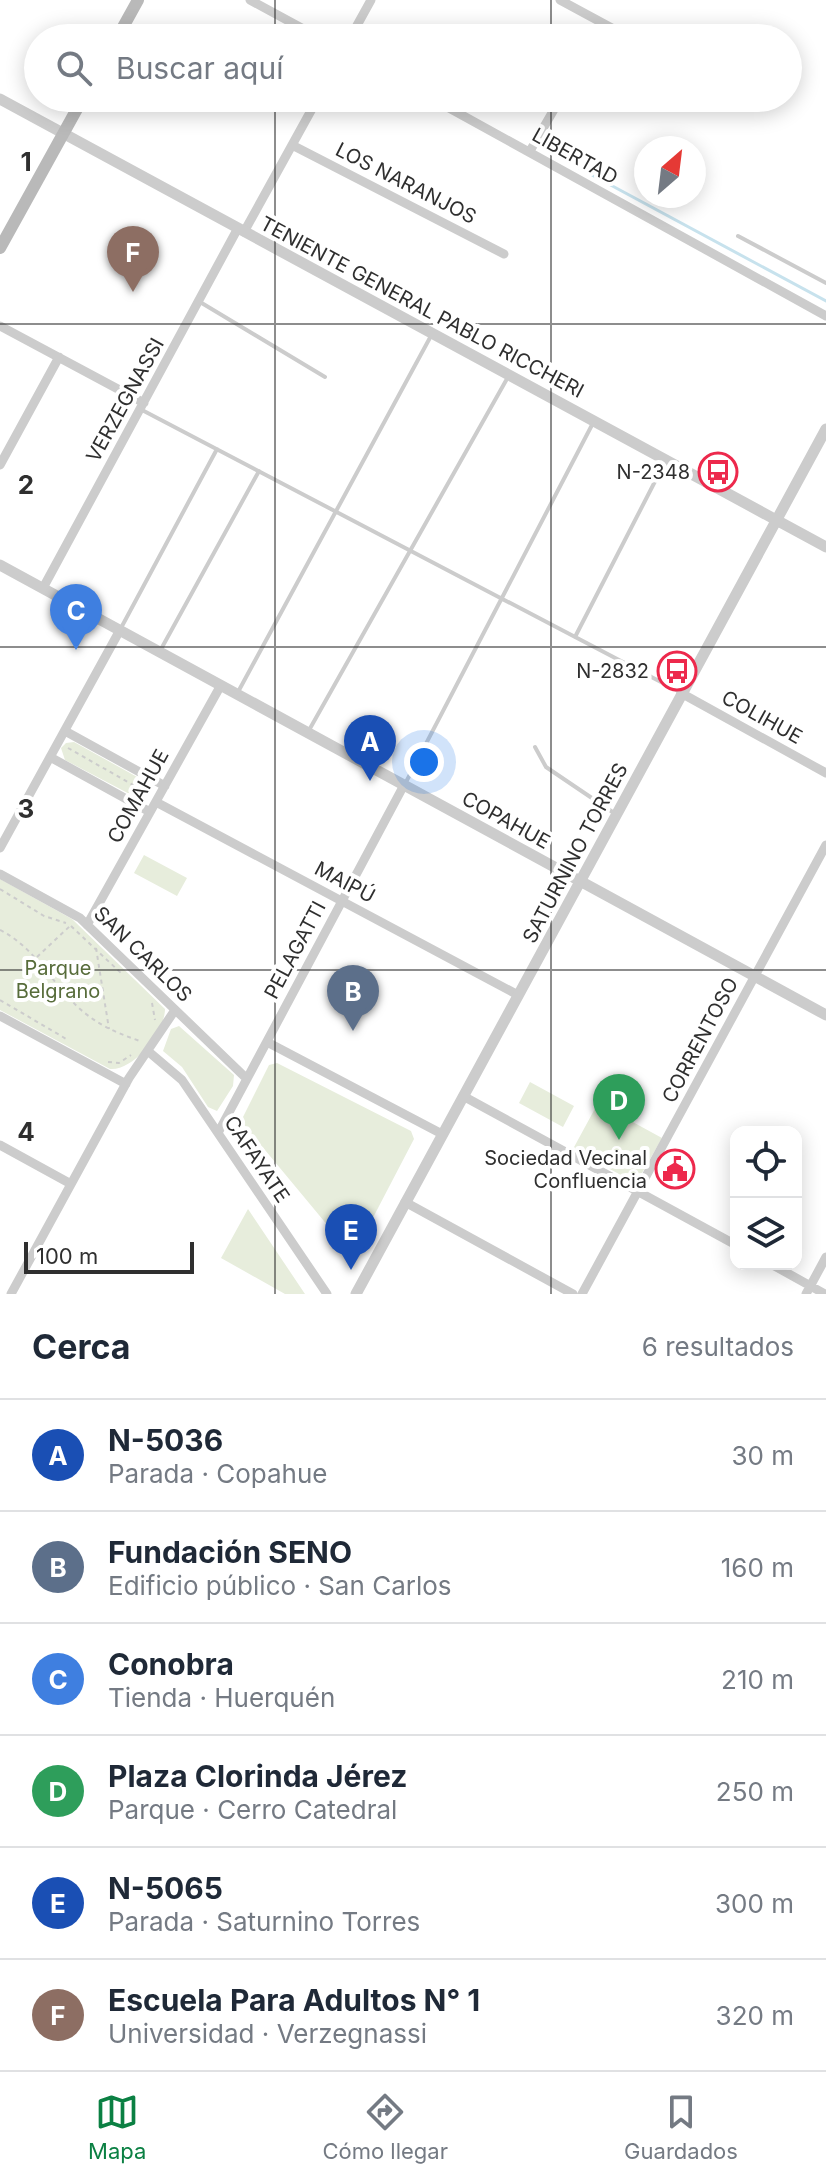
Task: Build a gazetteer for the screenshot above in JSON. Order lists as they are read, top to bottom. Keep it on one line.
{"streets":{"street":["LIBERTAD","LOS NARANJOS","TENIENTE GENERAL PABLO RICCHERI","VERZEGNASSI","COLIHUE","COMAHUE","COPAHUE","SATURNINO TORRES","MAIPÚ","PELAGATTI","SAN CARLOS","CORRENTOSO","CAFAYATE"]},"crossings":[["LOS NARANJOS","VERZEGNASSI"],["TENIENTE GENERAL PABLO RICCHERI","VERZEGNASSI"],["TENIENTE GENERAL PABLO RICCHERI","SATURNINO TORRES"],["VERZEGNASSI","COPAHUE"],["COLIHUE","SATURNINO TORRES"],["COMAHUE","COPAHUE"],["COMAHUE","MAIPÚ"],["COMAHUE","SAN CARLOS"],["COPAHUE","SATURNINO TORRES"],["COPAHUE","PELAGATTI"],["COPAHUE","CORRENTOSO"],["SATURNINO TORRES","MAIPÚ"],["MAIPÚ","PELAGATTI"],["PELAGATTI","SAN CARLOS"],["PELAGATTI","CAFAYATE"]],"parks":["Parque Belgrano"],"places":{"bus stop":["N-2348","N-2832"],"public building":["Sociedad Vecinal Confluencia"]},"scale_bar":"100 m","north":"top right","page":{"search":"Buscar aquí","pins":["F","C","A","B","D","E"],"scale":"100 m","heading":["Cerca","6 resultados"],"list":[{"mark":"A","name":"N-5036","note":"Parada · Copahue","value":"30 m"},{"mark":"B","name":"Fundación SENO","note":"Edificio público · San Carlos","value":"160 m"},{"mark":"C","name":"Conobra","note":"Tienda · Huerquén","value":"210 m"},{"mark":"D","name":"Plaza Clorinda Jérez","note":"Parque · Cerro Catedral","value":"250 m"},{"mark":"E","name":"N-5065","note":"Parada · Saturnino Torres","value":"300 m"},{"mark":"F","name":"Escuela Para Adultos N° 1","note":"Universidad · Verzegnassi","value":"320 m"}],"nav":["Mapa","Cómo llegar","Guardados"]},"grid":{"rows":["1","2","3","4"]}}
